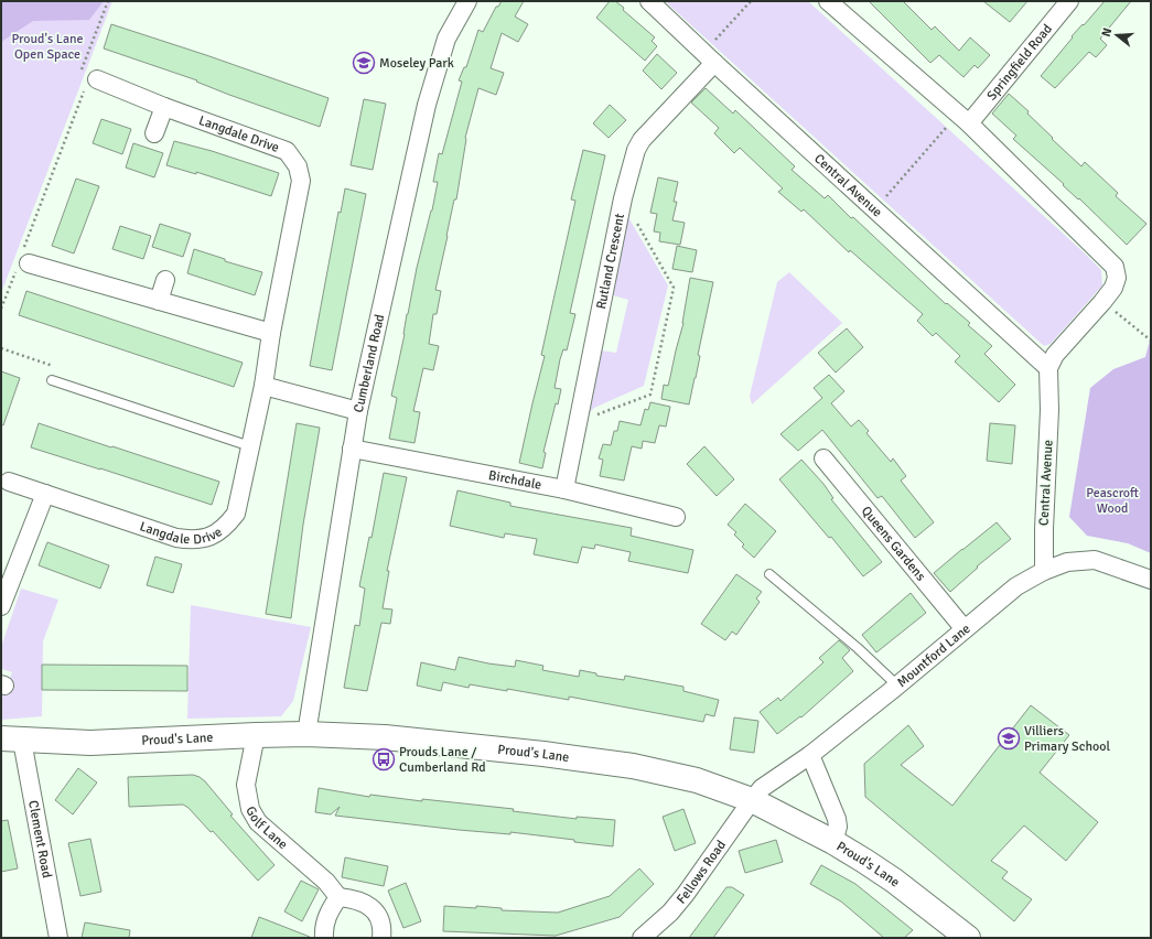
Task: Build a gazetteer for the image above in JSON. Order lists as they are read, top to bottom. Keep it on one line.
{"streets":{"street":["Springfield Road","Langdale Drive","Central Avenue","Rutland Crescent","Cumberland Road","Birchdale","Queens Gardens","Mountford Lane","Proud's Lane","Golf Lane","Clement Road","Fellows Road"]},"crossings":[["Central Avenue","Rutland Crescent"],["Central Avenue","Mountford Lane"],["Rutland Crescent","Birchdale"],["Cumberland Road","Birchdale"],["Cumberland Road","Proud's Lane"],["Queens Gardens","Mountford Lane"],["Mountford Lane","Proud's Lane"],["Mountford Lane","Fellows Road"],["Proud's Lane","Golf Lane"],["Proud's Lane","Clement Road"],["Proud's Lane","Fellows Road"]],"parks":["Proud's Lane Open Space","Peascroft Wood"],"places":{"school or university":["Moseley Park","Villiers Primary School"],"bus stop":["Prouds Lane / Cumberland Rd"]},"north":"left"}
